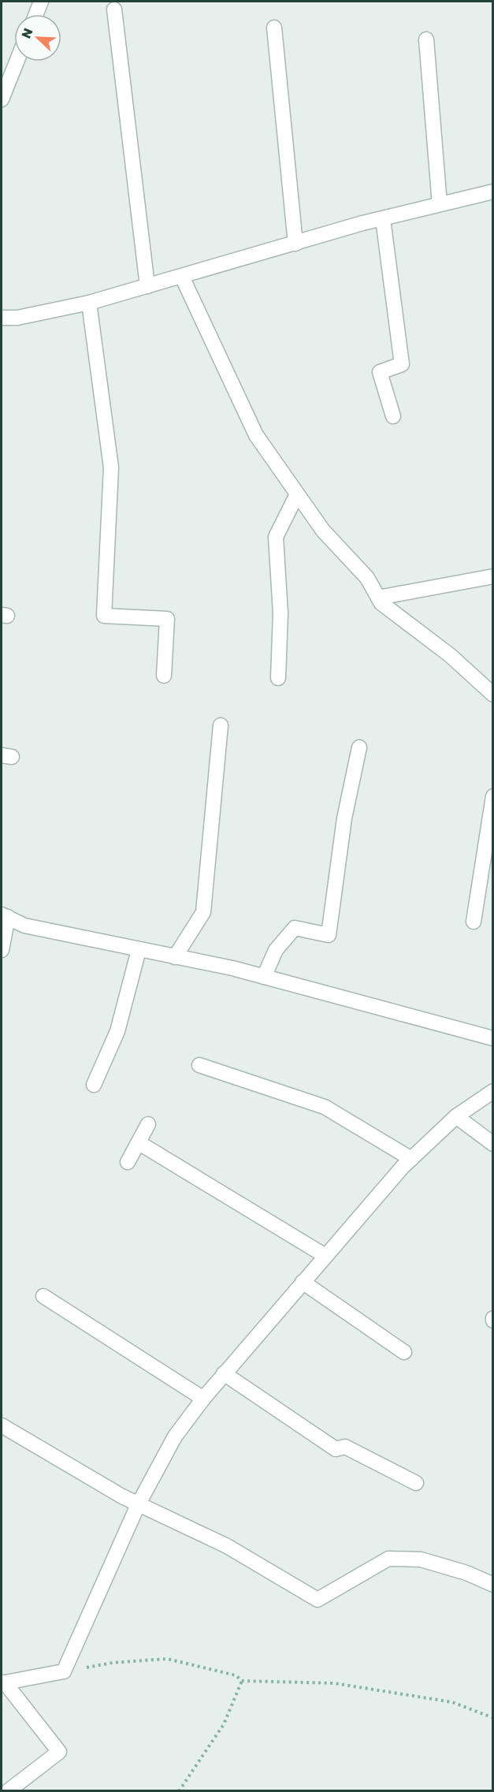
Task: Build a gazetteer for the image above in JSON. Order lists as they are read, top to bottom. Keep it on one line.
{"north":"top left"}
